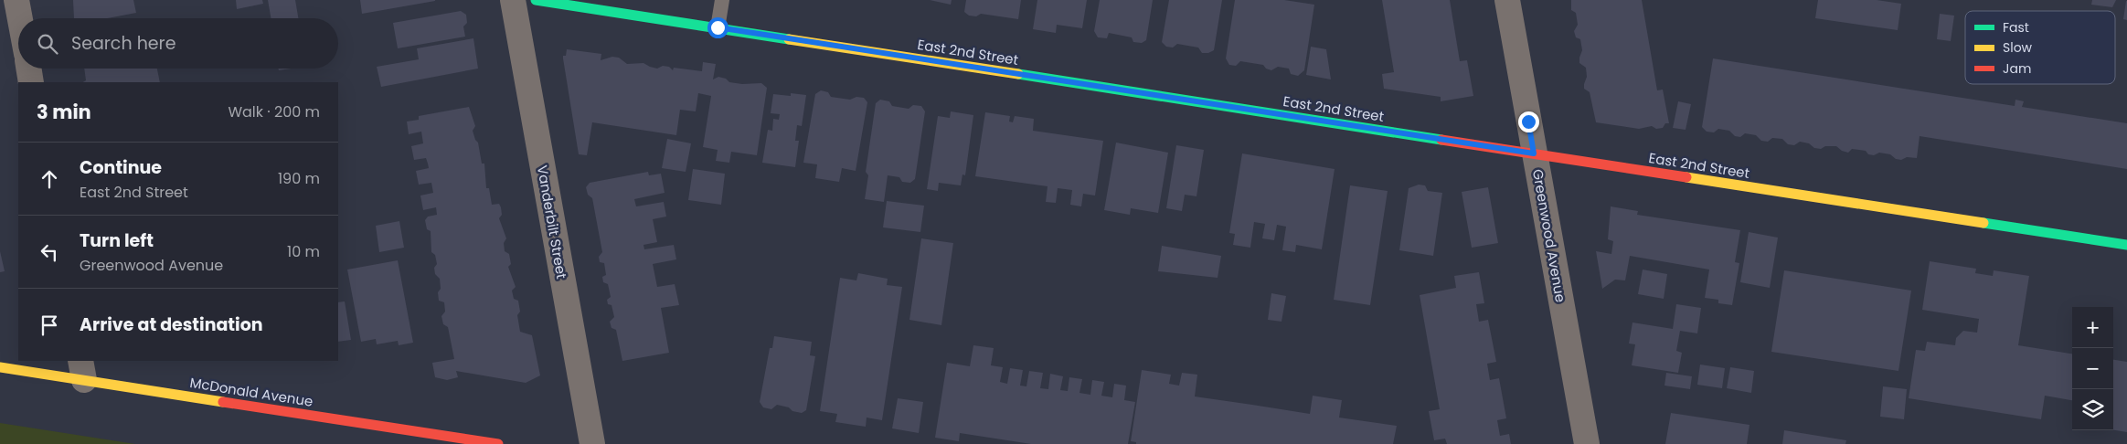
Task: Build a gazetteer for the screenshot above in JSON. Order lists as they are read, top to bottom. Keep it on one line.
{"streets":{"street":["East 2nd Street","Vanderbilt Street","Greenwood Avenue","McDonald Avenue"]},"crossings":[["East 2nd Street","Greenwood Avenue"]],"legend":["Fast","Slow","Jam"],"page":{"search":"Search here","heading":["3 min","Walk · 200 m"],"list":[["Continue","East 2nd Street","190 m"],["Turn left","Greenwood Avenue","10 m"],"Arrive at destination"],"map_buttons":["+","−"]}}
